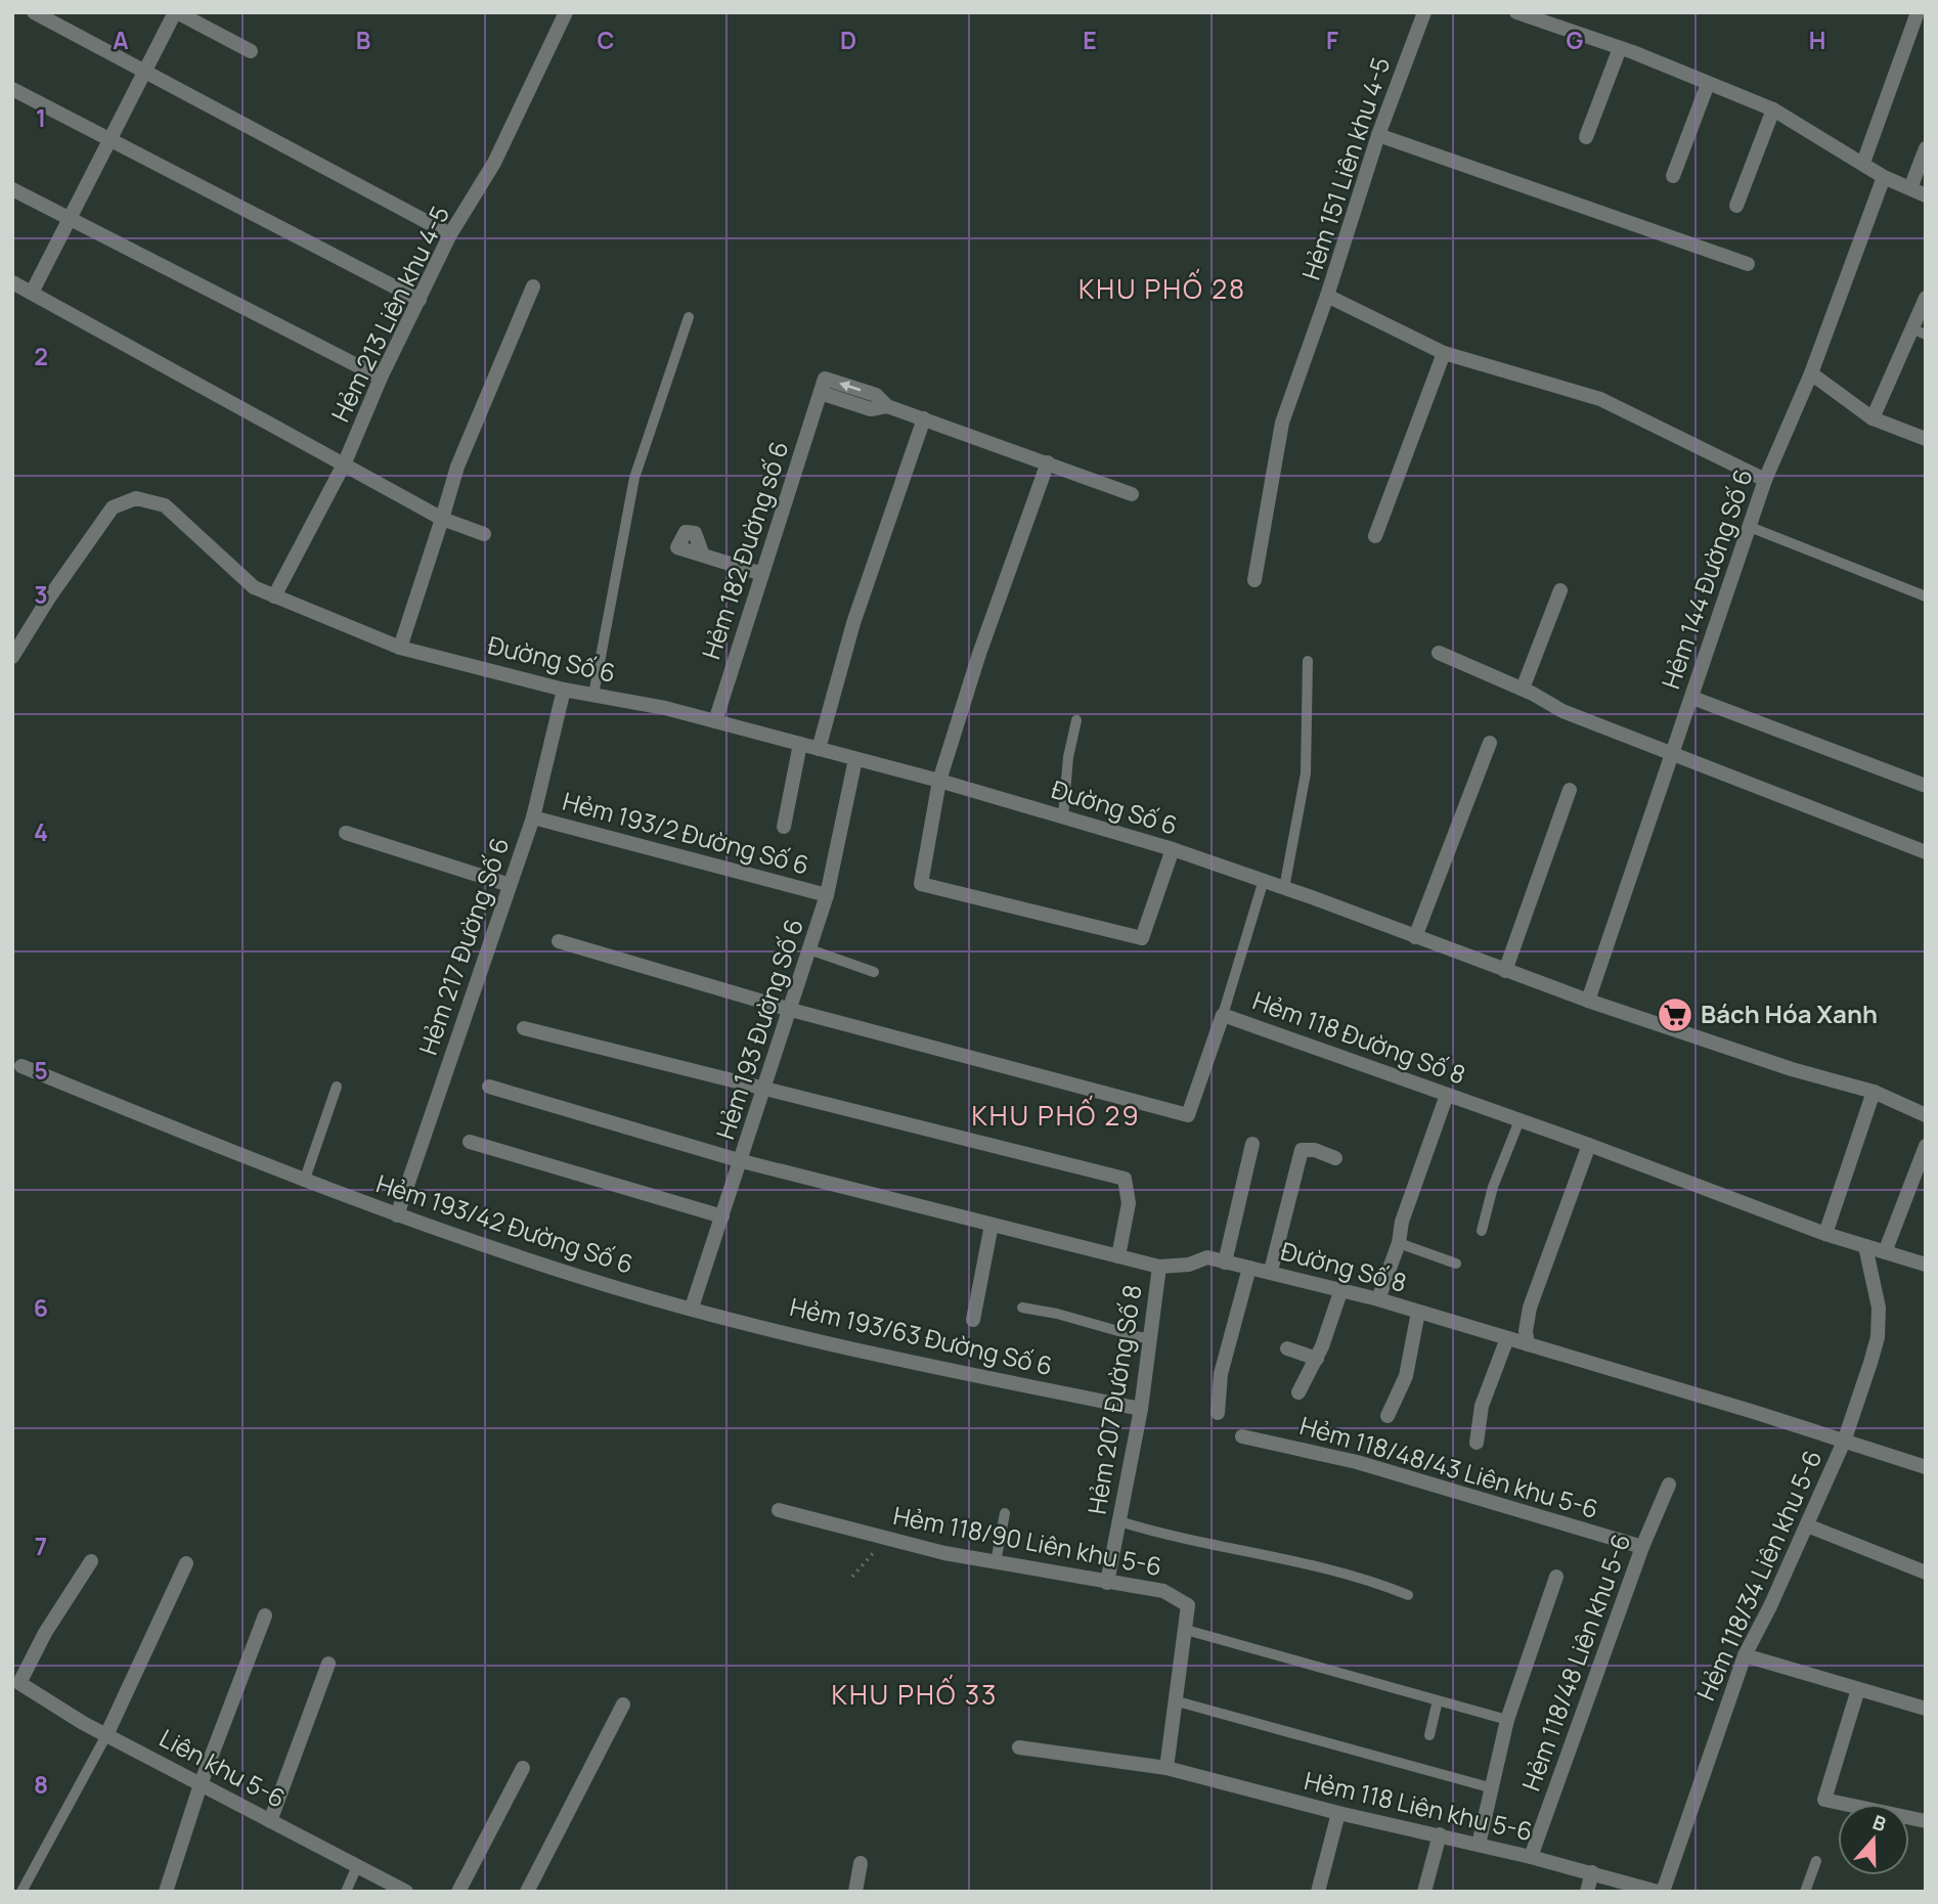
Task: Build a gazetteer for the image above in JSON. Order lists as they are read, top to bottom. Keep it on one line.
{"streets":{"street":["Hẻm 151 Liên khu 4-5","Hẻm 213 Liên khu 4-5","Hẻm 182 Đường số 6","Hẻm 144 Đường Số 6","Đường Số 6","Hẻm 193/2 Đường Số 6","Hẻm 217 Đường Số 6","Hẻm 193 Đường Số 6","Hẻm 118 Đường Số 8","Hẻm 193/42 Đường Số 6","Đường Số 8","Hẻm 193/63 Đường Số 6","Hẻm 207 Đường Số 8","Hẻm 118/48/43 Liên khu 5-6","Hẻm 118/90 Liên khu 5-6","Hẻm 118/34 Liên khu 5-6","Hẻm 118/48 Liên khu 5-6","Liên khu 5-6","Hẻm 118 Liên khu 5-6"]},"crossings":[["Hẻm 151 Liên khu 4-5","Hẻm 144 Đường Số 6"],["Hẻm 213 Liên khu 4-5","Đường Số 6"],["Hẻm 182 Đường số 6","Đường Số 6"],["Hẻm 144 Đường Số 6","Đường Số 6"],["Đường Số 6","Hẻm 217 Đường Số 6"],["Đường Số 6","Hẻm 193 Đường Số 6"],["Hẻm 193/2 Đường Số 6","Hẻm 217 Đường Số 6"],["Hẻm 193/2 Đường Số 6","Hẻm 193 Đường Số 6"],["Hẻm 217 Đường Số 6","Hẻm 193/42 Đường Số 6"],["Hẻm 193 Đường Số 6","Hẻm 118 Đường Số 8"],["Hẻm 193 Đường Số 6","Hẻm 193/42 Đường Số 6"],["Hẻm 193 Đường Số 6","Đường Số 8"],["Hẻm 193 Đường Số 6","Hẻm 193/63 Đường Số 6"],["Hẻm 118 Đường Số 8","Hẻm 118/34 Liên khu 5-6"],["Hẻm 193/42 Đường Số 6","Hẻm 193/63 Đường Số 6"],["Đường Số 8","Hẻm 207 Đường Số 8"],["Đường Số 8","Hẻm 118/34 Liên khu 5-6"],["Hẻm 193/63 Đường Số 6","Hẻm 207 Đường Số 8"],["Hẻm 207 Đường Số 8","Hẻm 118/90 Liên khu 5-6"],["Hẻm 118/48/43 Liên khu 5-6","Hẻm 118/48 Liên khu 5-6"],["Hẻm 118/90 Liên khu 5-6","Hẻm 118 Liên khu 5-6"],["Hẻm 118/48 Liên khu 5-6","Hẻm 118 Liên khu 5-6"]],"districts":["KHU PHỐ 28","KHU PHỐ 29","KHU PHỐ 33"],"places":{"supermarket":["Bách Hóa Xanh"]},"north":"top","grid":{"columns":["A","B","C","D","E","F","G","H"],"rows":["1","2","3","4","5","6","7","8"]}}
